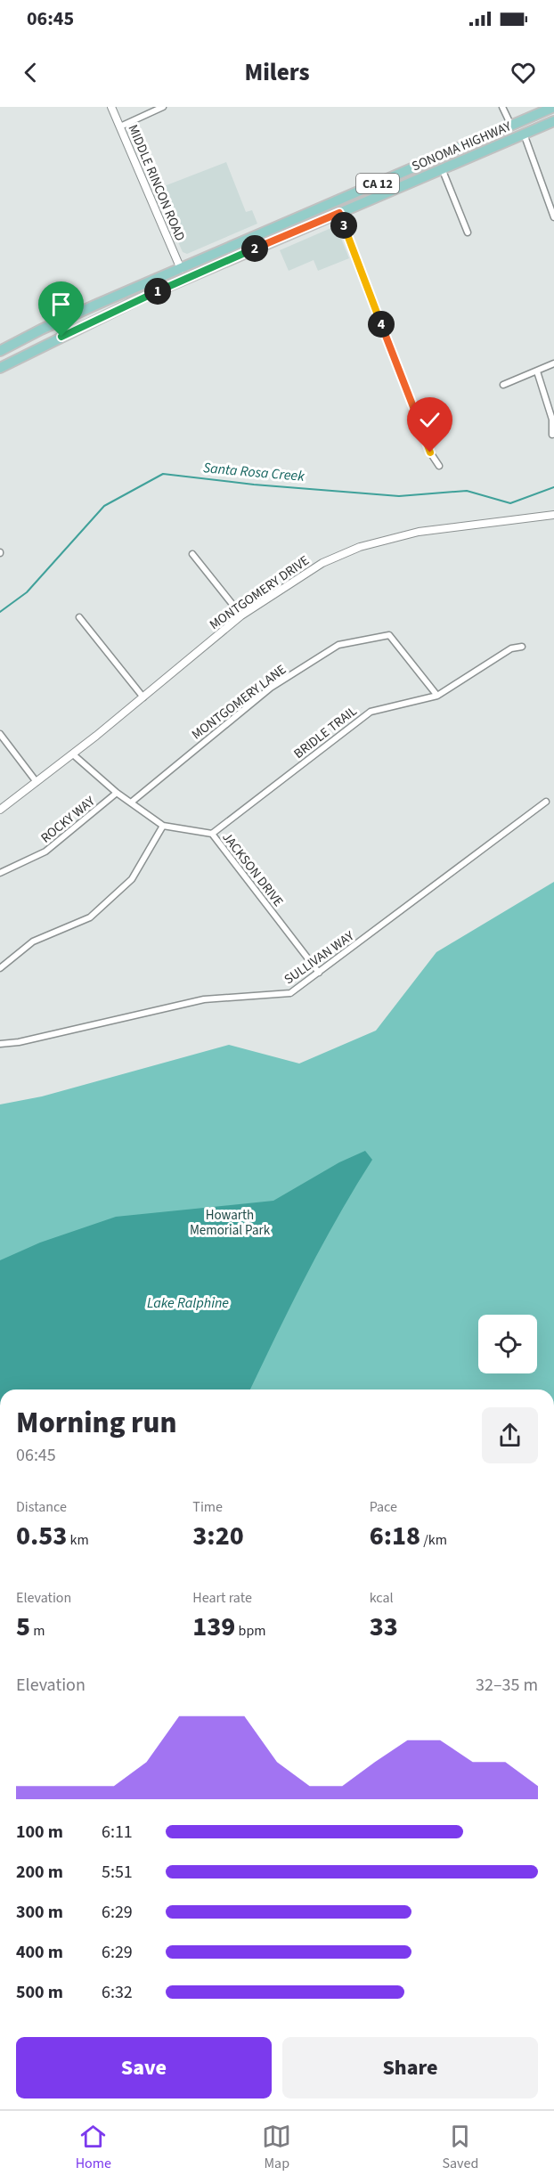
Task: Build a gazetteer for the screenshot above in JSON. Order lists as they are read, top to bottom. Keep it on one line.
{"streets":{"main road":["SONOMA HIGHWAY","CA 12"],"street":["MIDDLE RINCON ROAD","MONTGOMERY DRIVE","MONTGOMERY LANE","BRIDLE TRAIL","ROCKY WAY","JACKSON DRIVE","SULLIVAN WAY"]},"crossings":[["SONOMA HIGHWAY","MIDDLE RINCON ROAD"],["MONTGOMERY DRIVE","JACKSON DRIVE"],["MONTGOMERY LANE","BRIDLE TRAIL"],["MONTGOMERY LANE","JACKSON DRIVE"],["BRIDLE TRAIL","JACKSON DRIVE"],["ROCKY WAY","JACKSON DRIVE"],["JACKSON DRIVE","SULLIVAN WAY"]],"water":["Santa Rosa Creek","Lake Ralphine"],"parks":["Howarth Memorial Park"],"page":{"status":"06:45","header":"Milers","pins":["3","2","1","4"],"heading":["Morning run","06:45"],"stats":[["Distance","0.53 km"],["Time","3:20"],["Pace","6:18 /km"],["Elevation","5 m"],["Heart rate","139 bpm"],["kcal","33"]],"chart":["Elevation","32–35 m"],"list":[{"name":"100 m","note":"6:11"},{"name":"200 m","note":"5:51"},{"name":"300 m","note":"6:29"},{"name":"400 m","note":"6:29"},{"name":"500 m","note":"6:32"}],"buttons":["Save","Share"],"tabs":["Home","Map","Saved"]}}
